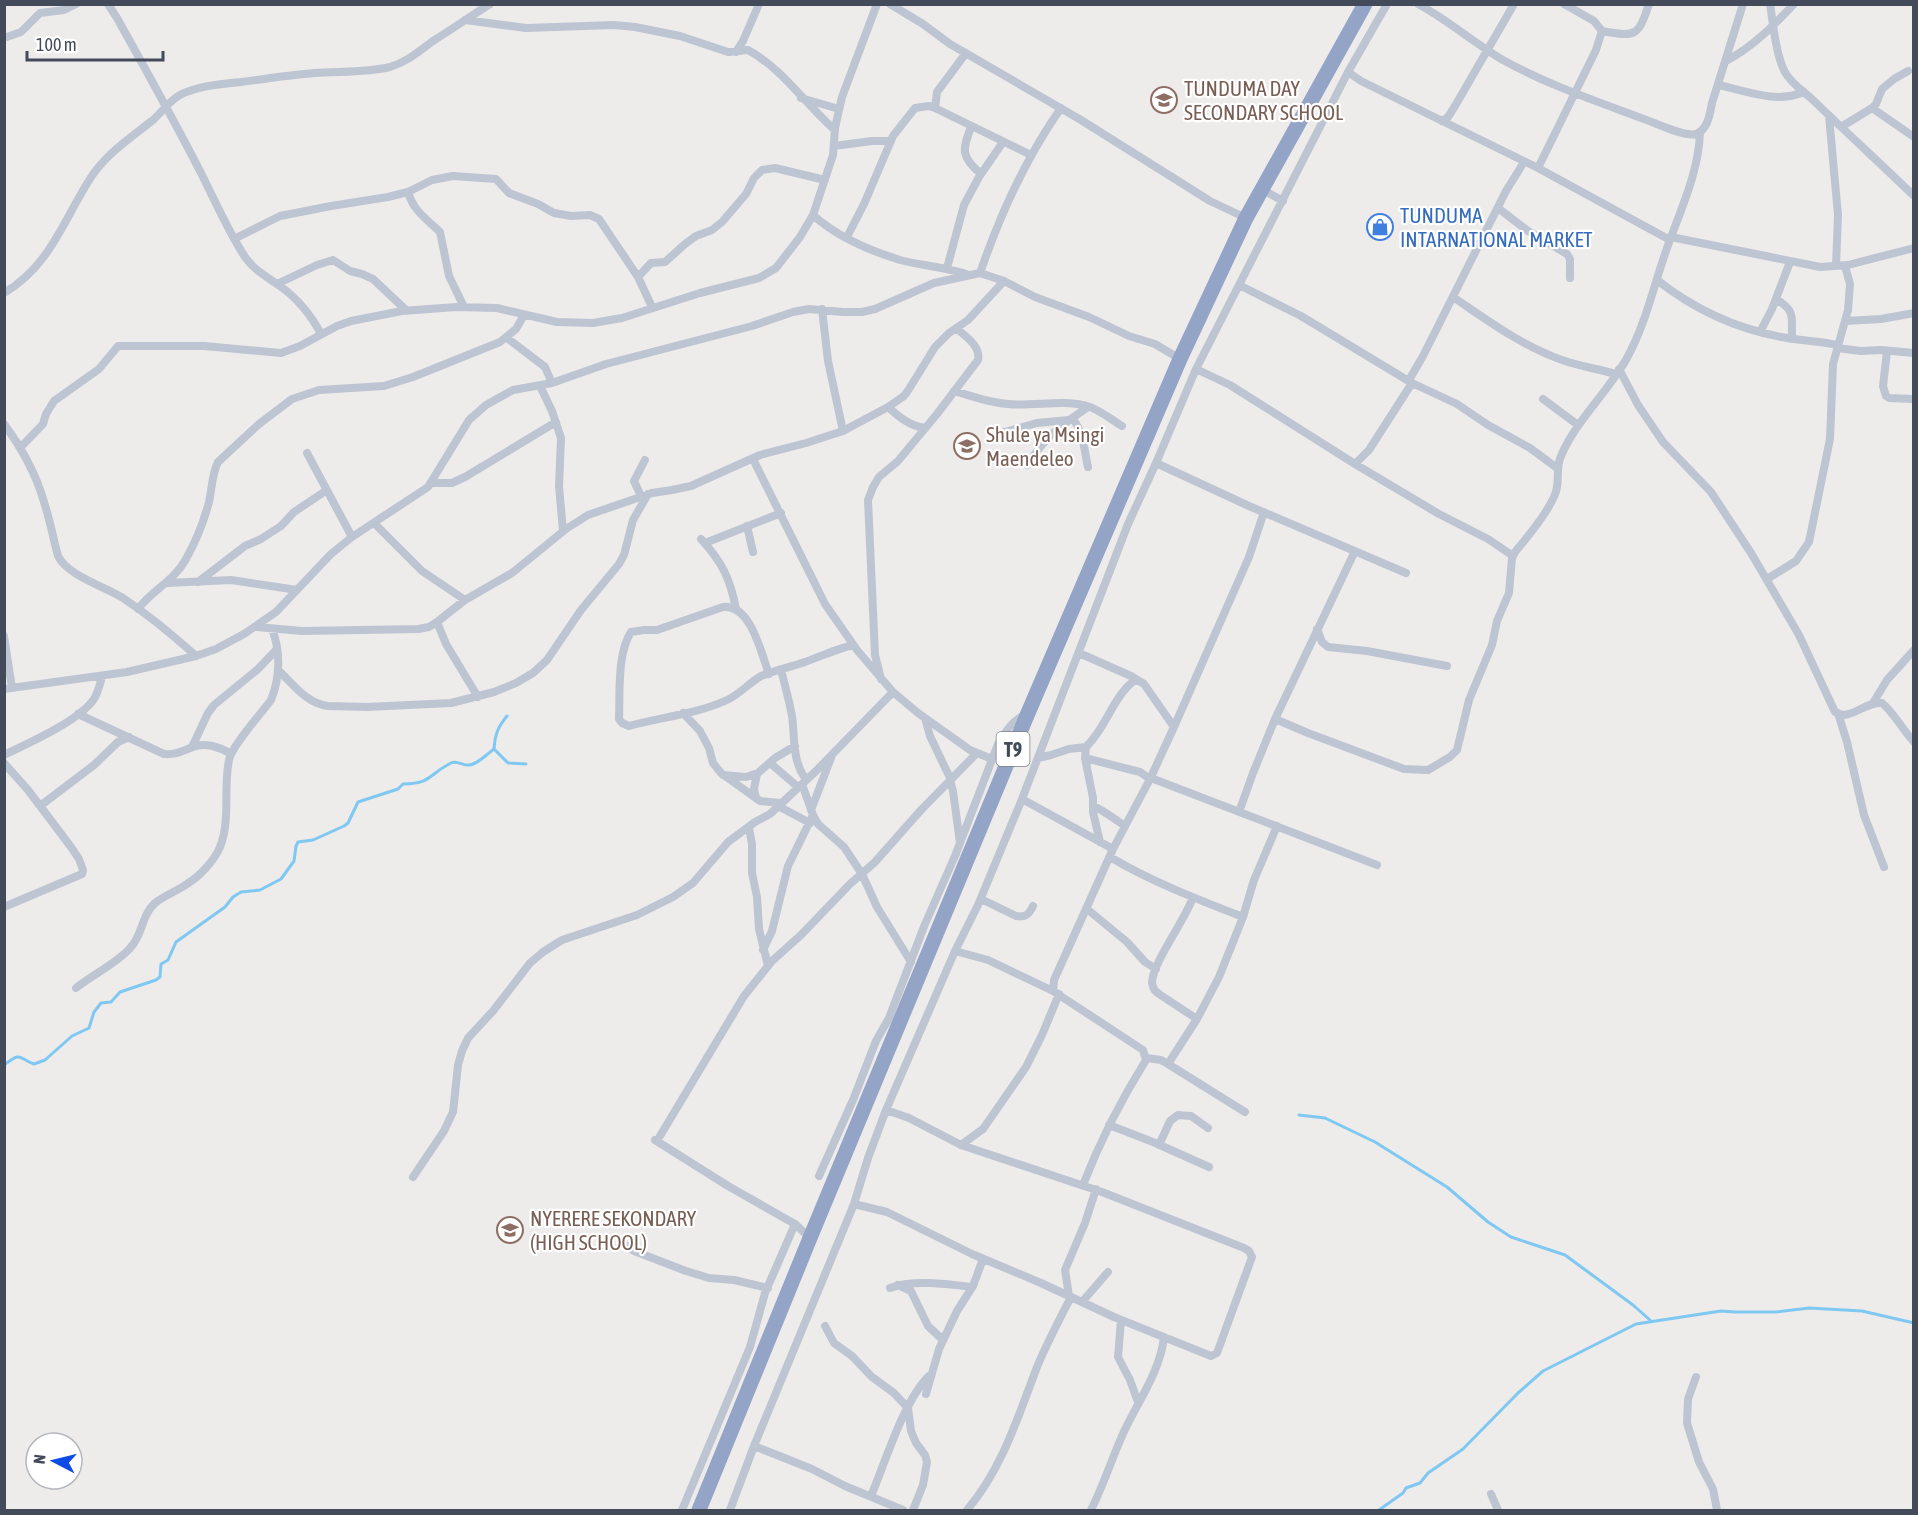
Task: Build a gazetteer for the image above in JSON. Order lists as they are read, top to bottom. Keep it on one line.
{"streets":{"highway":["T9"]},"places":{"school or university":["TUNDUMA DAY SECONDARY SCHOOL","Shule ya Msingi Maendeleo","NYERERE SEKONDARY (HIGH SCHOOL)"],"shop":["TUNDUMA INTARNATIONAL MARKET"]},"scale_bar":"100 m","north":"left"}
